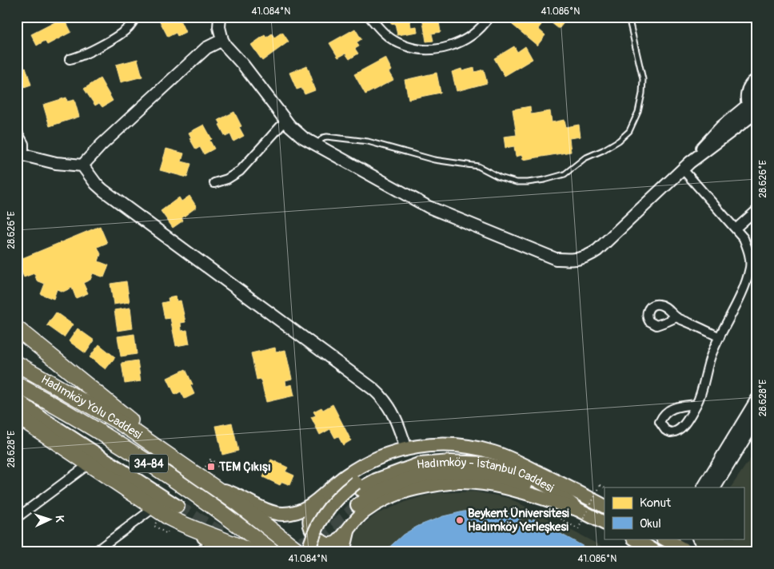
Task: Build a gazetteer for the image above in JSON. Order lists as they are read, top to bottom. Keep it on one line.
{"streets":{"highway":["Hadımköy Yolu Caddesi","34-84"],"main road":["Hadımköy - İstanbul Caddesi"]},"places":{"transit":["TEM Çıkışı"],"other":["Beykent Üniversitesi Hadımköy Yerleşkesi"]},"legend":["Konut","Okul"],"north":"right","coordinates":["41.084°N","41.086°N","28.626°E","28.628°E"]}
